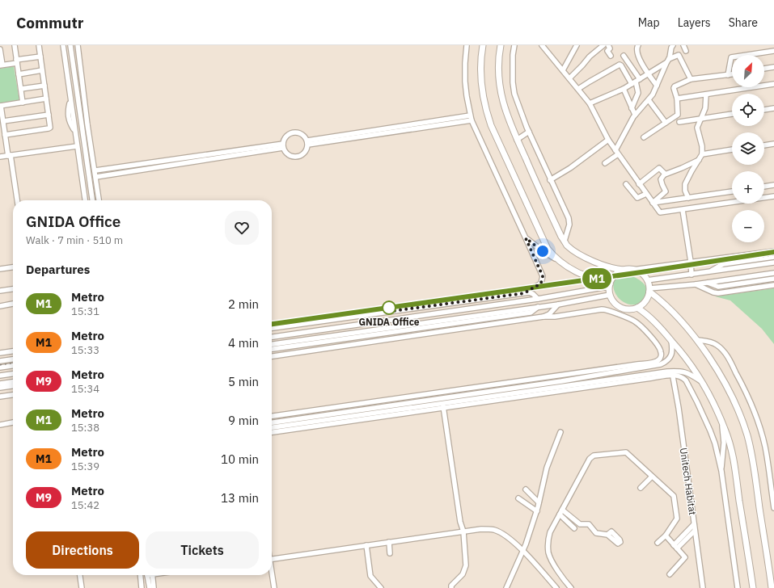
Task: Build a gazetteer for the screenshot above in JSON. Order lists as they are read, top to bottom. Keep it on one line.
{"streets":{"street":["Unitech Habitat"]},"places":["GNIDA Office"],"lines":["metro line M1"],"north":"top right","page":{"header":"Commutr","nav":["Map","Layers","Share"],"on_map":"M1","map_buttons":["+","−"],"heading":[["GNIDA Office","Walk · 7 min · 510 m"],"Departures"],"list":[{"mark":"M1","name":"Metro","note":"15:31","value":"2 min"},{"mark":"M1","name":"Metro","note":"15:33","value":"4 min"},{"mark":"M9","name":"Metro","note":"15:34","value":"5 min"},{"mark":"M1","name":"Metro","note":"15:38","value":"9 min"},{"mark":"M1","name":"Metro","note":"15:39","value":"10 min"},{"mark":"M9","name":"Metro","note":"15:42","value":"13 min"}],"buttons":["Directions","Tickets"]}}
